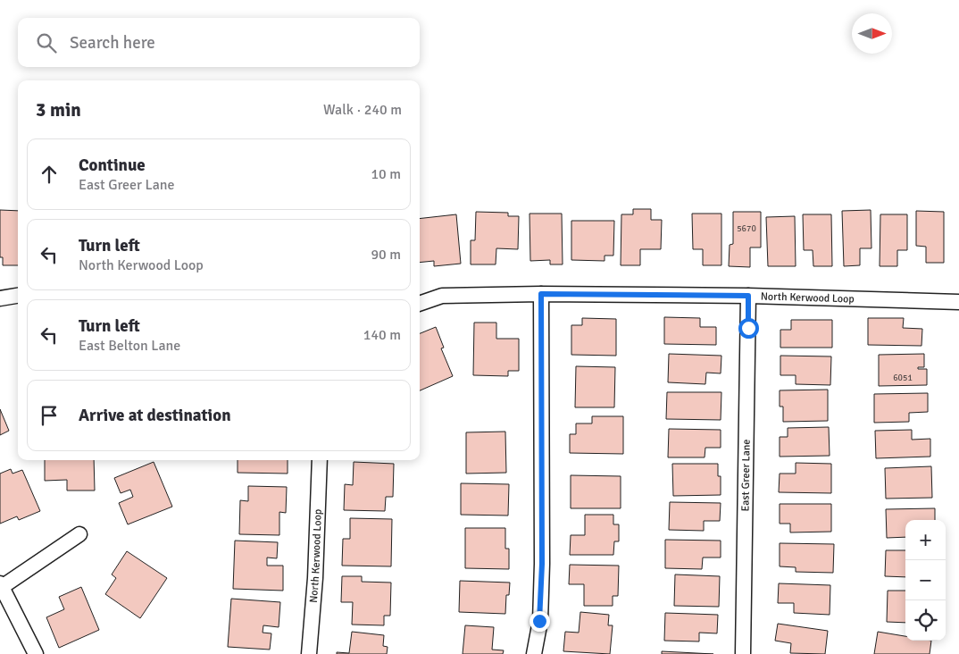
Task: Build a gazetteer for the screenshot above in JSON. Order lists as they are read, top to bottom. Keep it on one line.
{"streets":{"street":["North Kerwood Loop","East Greer Lane"]},"crossings":[["North Kerwood Loop","East Greer Lane"]],"house_numbers":["5670","6051"],"north":"right","page":{"search":"Search here","heading":["3 min","Walk · 240 m"],"list":[["Continue","East Greer Lane","10 m"],["Turn left","North Kerwood Loop","90 m"],["Turn left","East Belton Lane","140 m"],"Arrive at destination"],"map_buttons":["+","−"]}}
